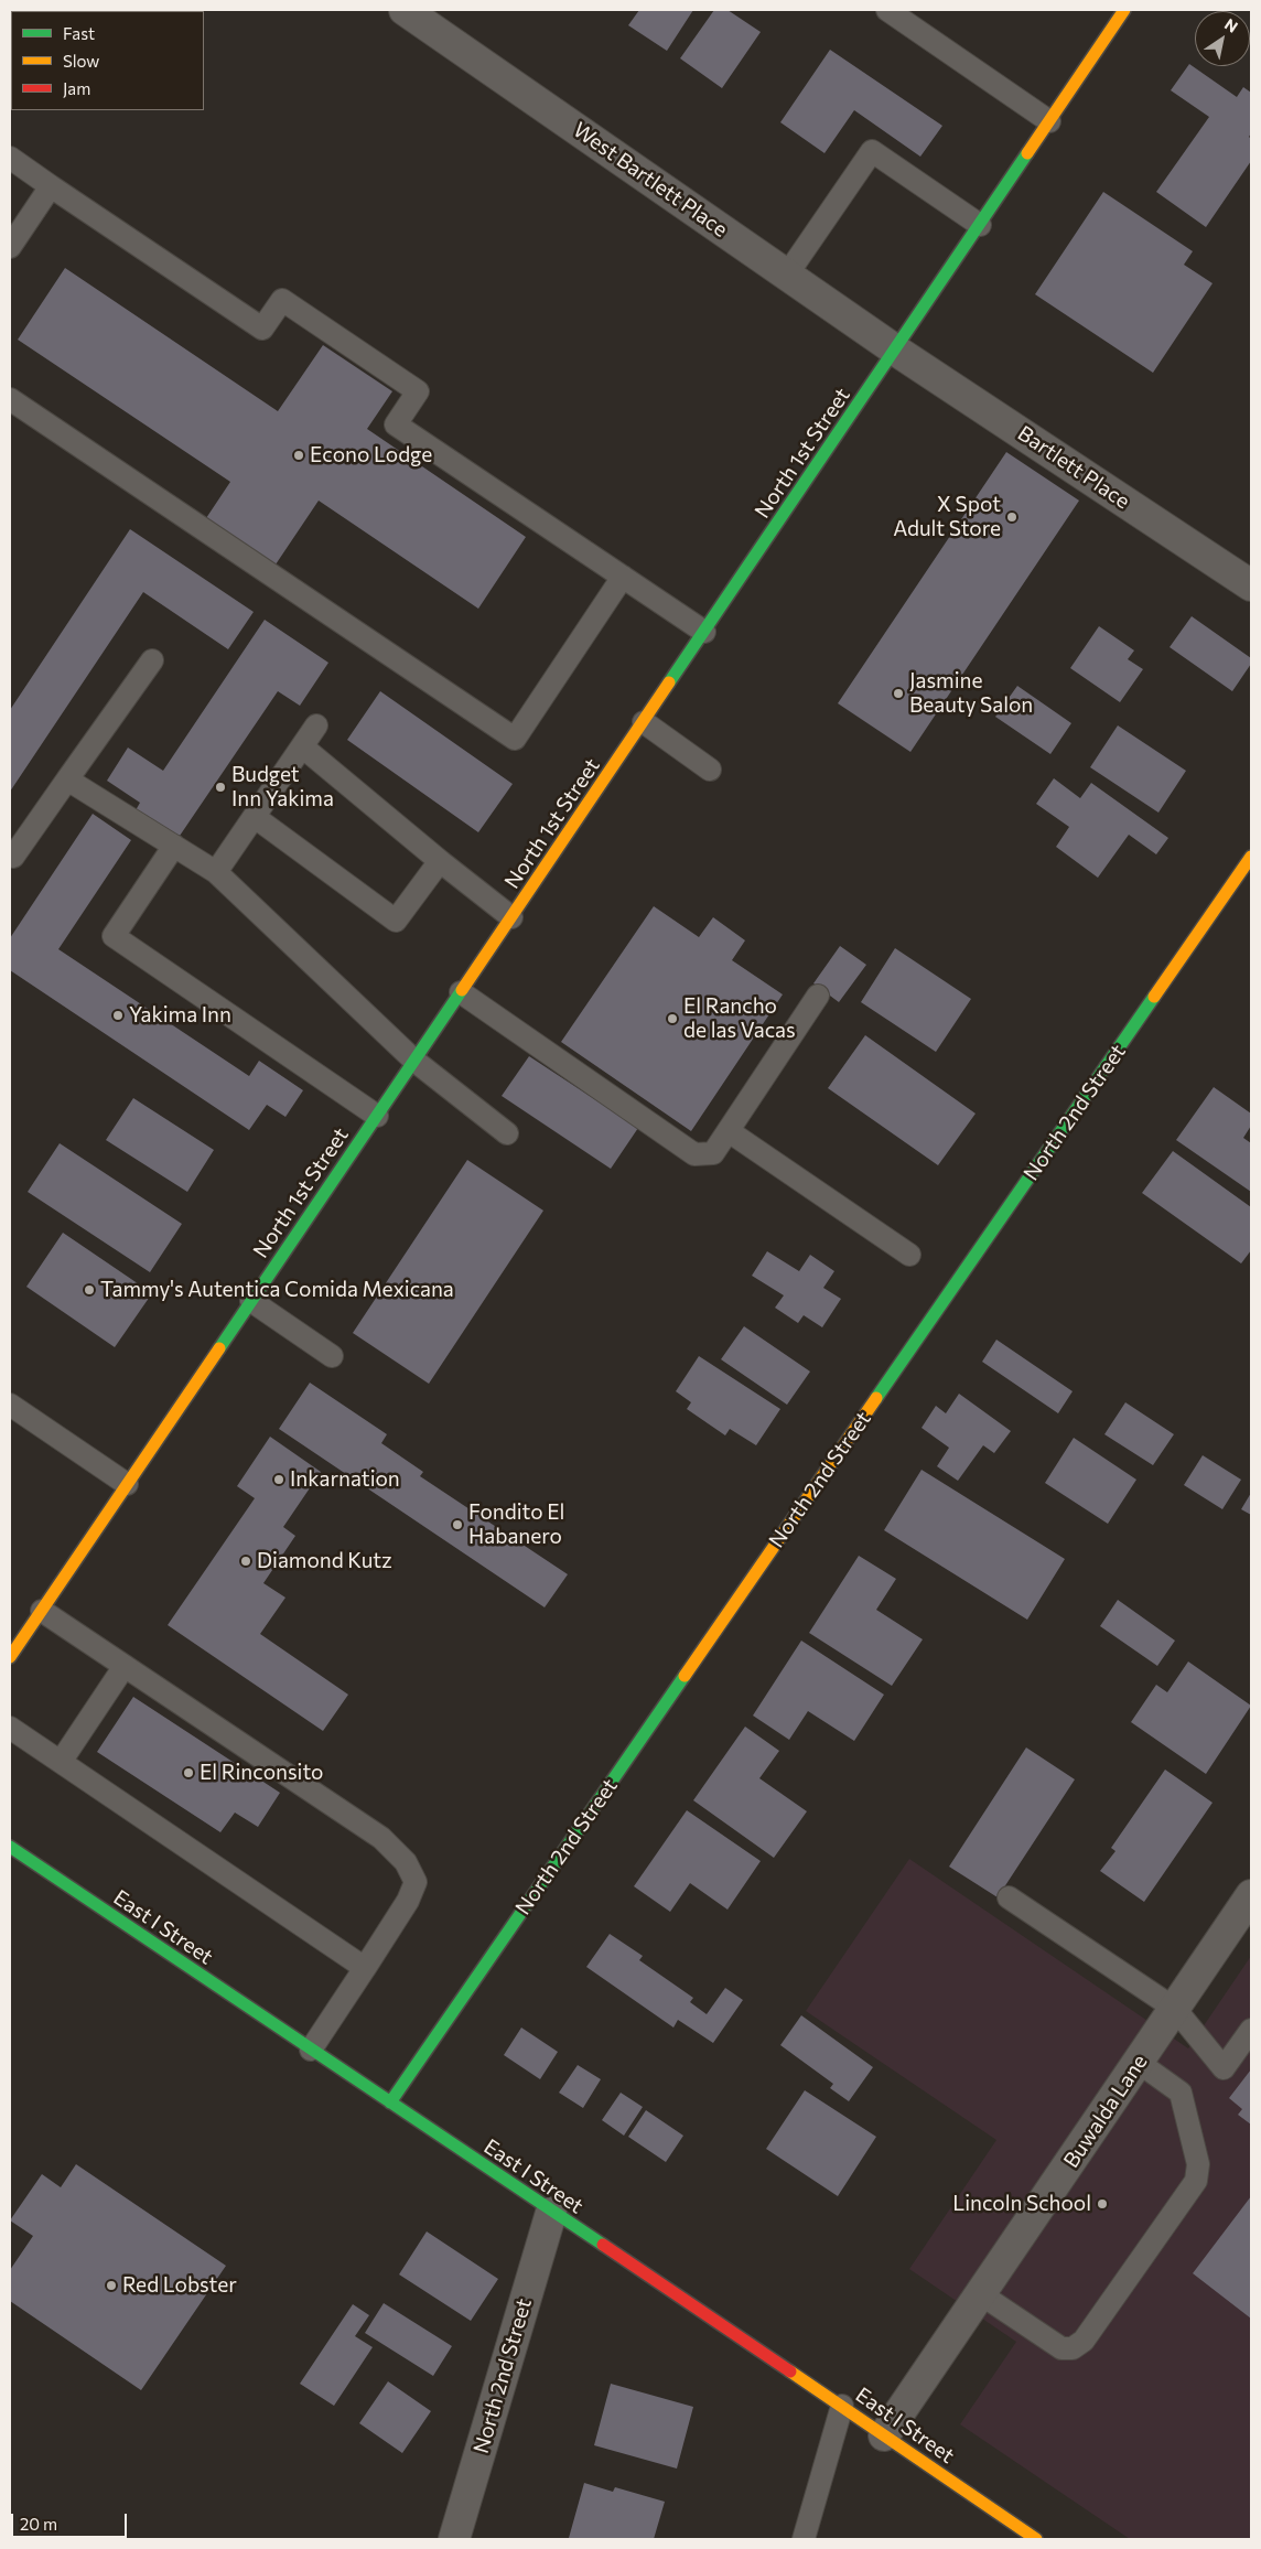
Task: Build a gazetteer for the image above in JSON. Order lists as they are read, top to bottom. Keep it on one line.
{"streets":{"street":["West Bartlett Place","North 1st Street","Bartlett Place","North 2nd Street","East I Street","Buwalda Lane"]},"crossings":[["West Bartlett Place","North 1st Street"],["West Bartlett Place","Bartlett Place"],["North 1st Street","Bartlett Place"],["North 2nd Street","East I Street"],["East I Street","Buwalda Lane"]],"places":["Econo Lodge","X Spot Adult Store","Jasmine Beauty Salon","Budget Inn Yakima","Yakima Inn","El Rancho de las Vacas","Tammy's Autentica Comida Mexicana","Inkarnation","Fondito El Habanero","Diamond Kutz","El Rinconsito","Lincoln School","Red Lobster"],"legend":["Fast","Slow","Jam"],"scale_bar":"20 m","north":"top right"}
